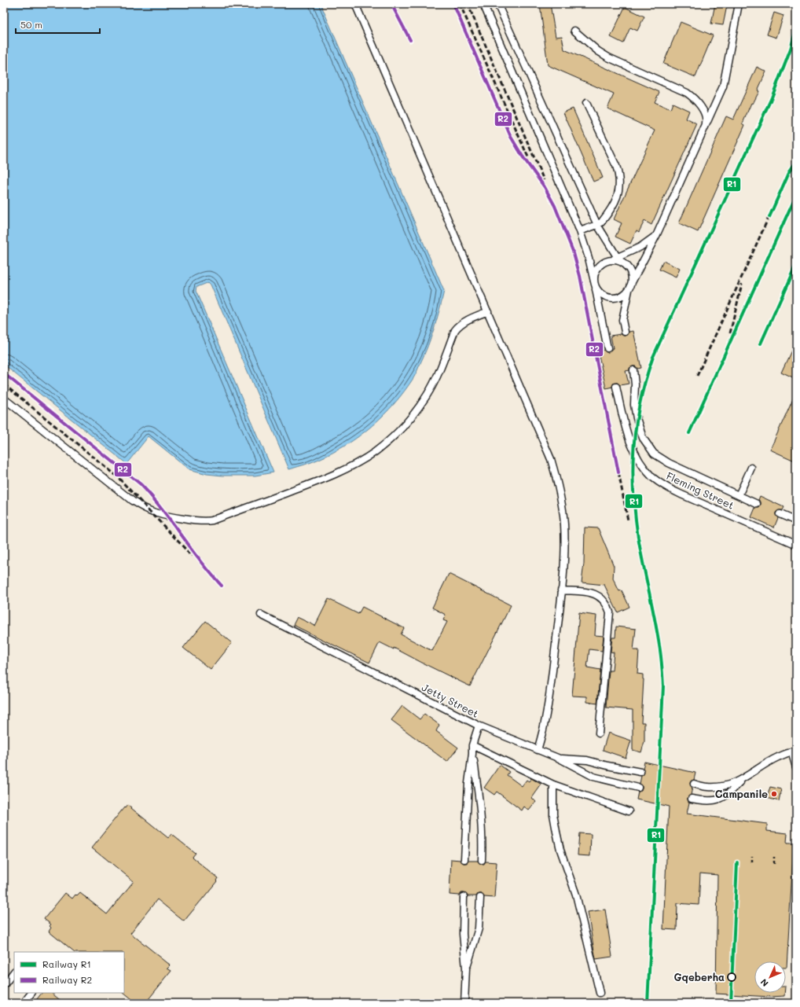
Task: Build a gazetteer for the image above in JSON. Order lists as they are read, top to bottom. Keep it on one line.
{"streets":{"lane":["Fleming Street","Jetty Street"]},"places":["Campanile","Gqeberha"],"lines":["rail line R2","rail line R1"],"legend":["Railway R1","Railway R2"],"scale_bar":"50 m","north":"bottom left"}
